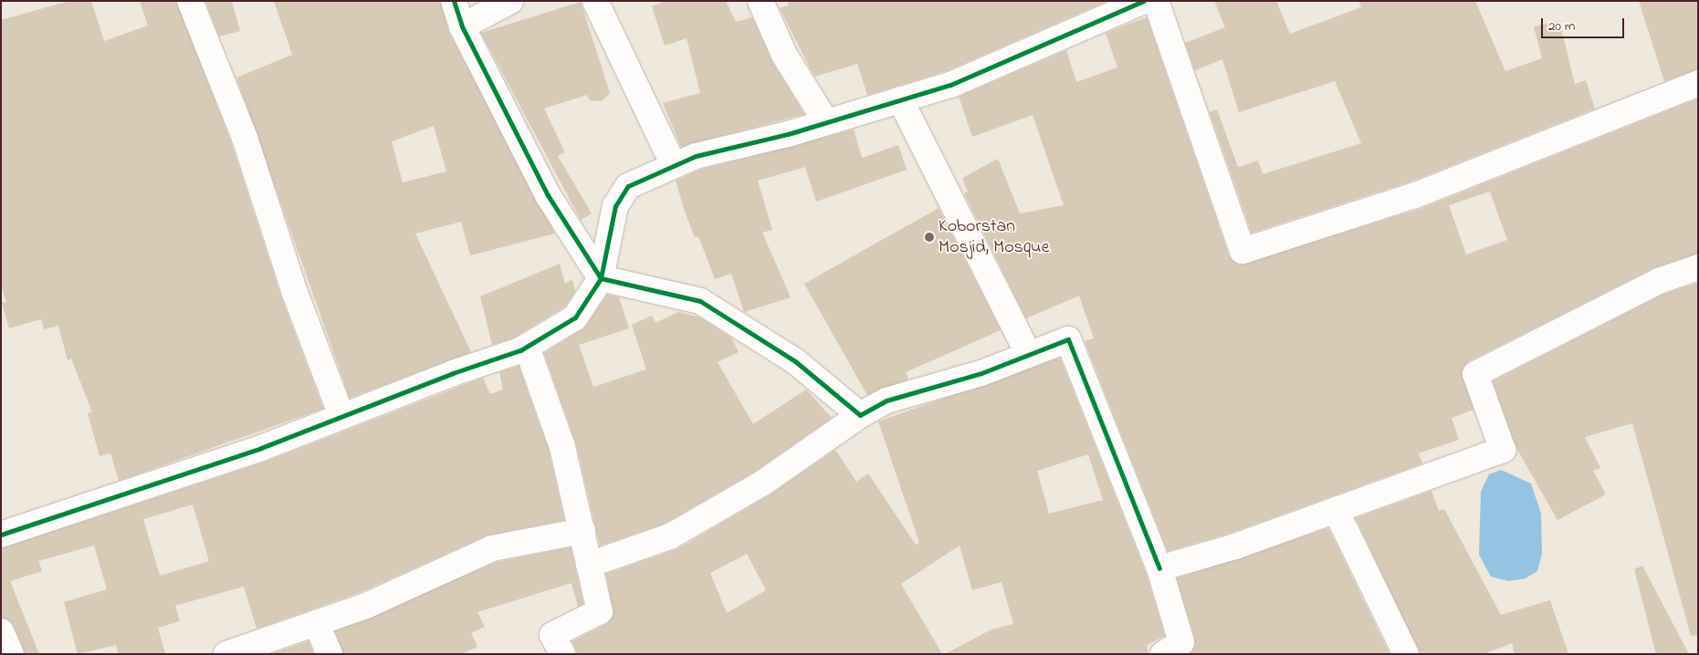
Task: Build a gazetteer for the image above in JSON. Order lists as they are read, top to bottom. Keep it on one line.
{"places":["Koborstan Mosjid, Mosque"],"scale_bar":"20 m"}
